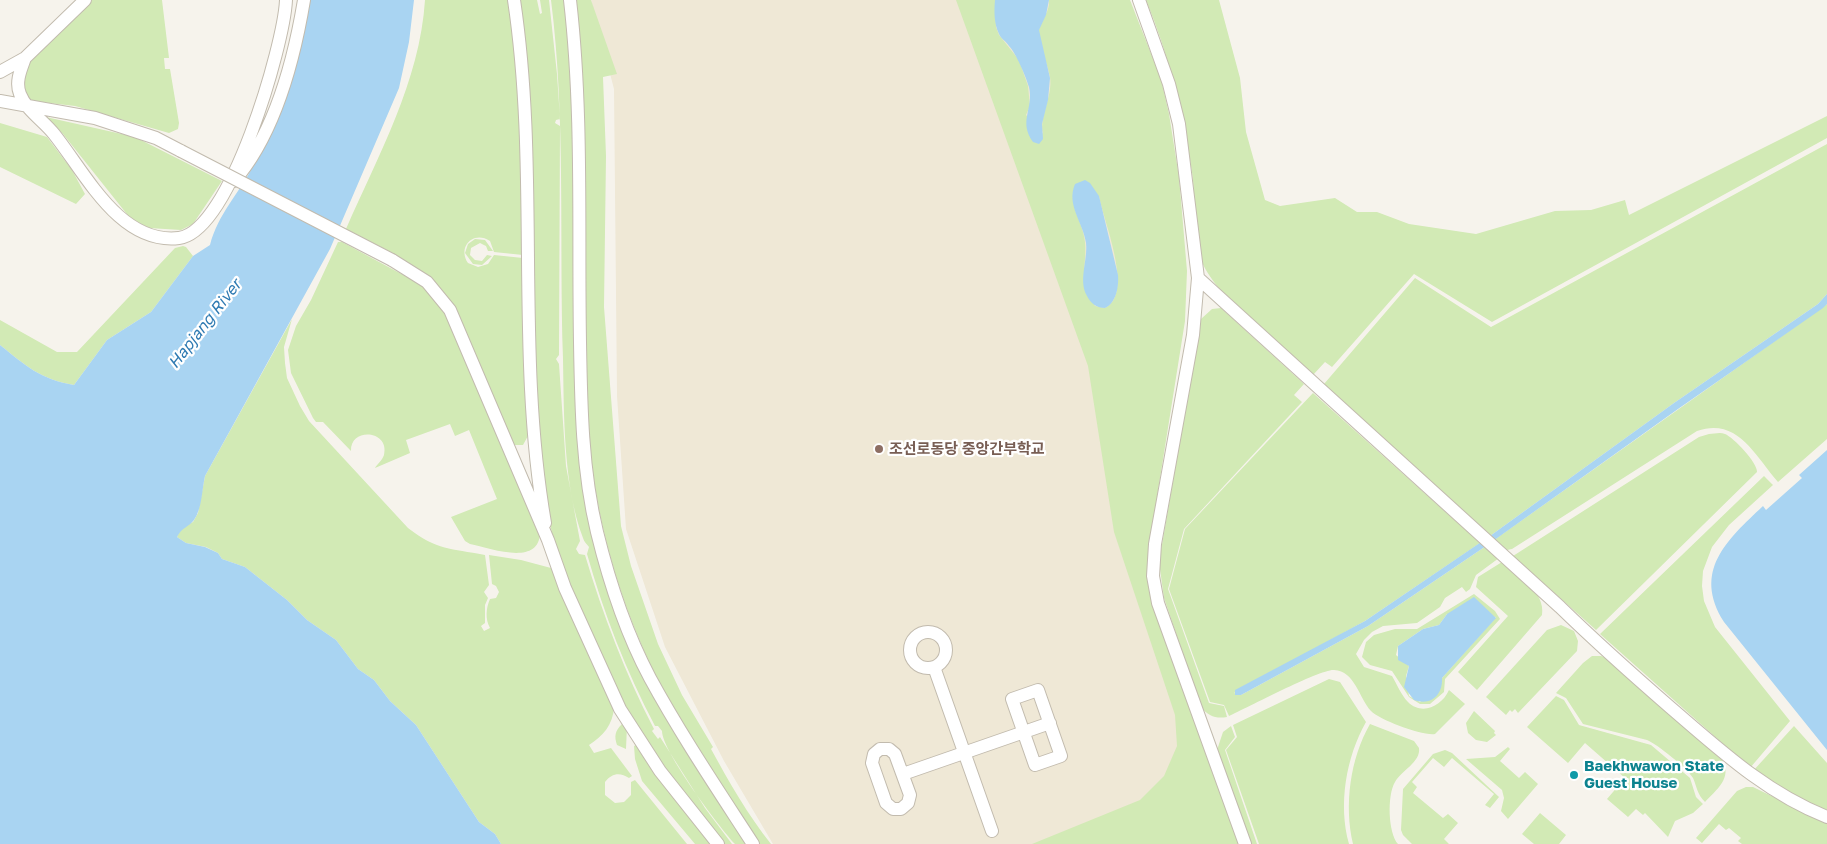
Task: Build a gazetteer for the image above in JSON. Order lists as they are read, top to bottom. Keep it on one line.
{"water":["Hapjang River"],"places":["조선로동당 중앙간부학교","Baekhwawon State Guest House"]}
